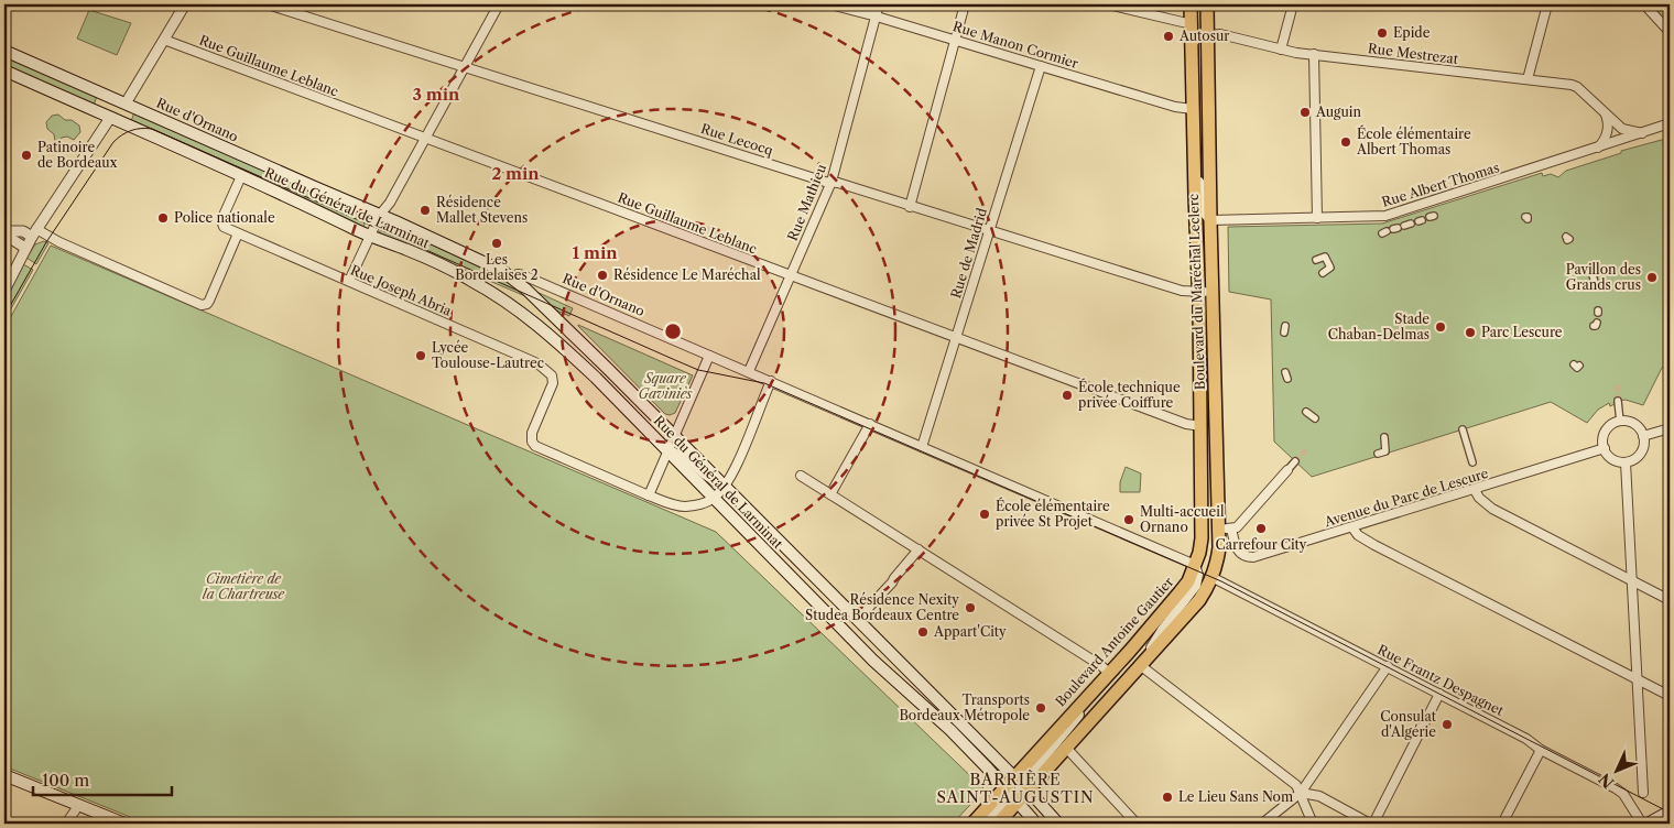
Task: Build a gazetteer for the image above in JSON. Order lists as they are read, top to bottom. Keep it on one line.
{"streets":{"main road":["Rue d'Ornano","Rue du Général de Larminat","Boulevard du Maréchal Leclerc","Boulevard Antoine Gautier"],"street":["Rue Manon Cormier","Rue Mestrezat","Rue Guillaume Leblanc","Rue Lecocq","Rue Albert Thomas","Rue Mathieu","Rue de Madrid","Rue Joseph Abria","Avenue du Parc de Lescure","Rue Frantz Despagnet"]},"crossings":[["Rue Manon Cormier","Rue Mathieu"],["Rue Manon Cormier","Rue de Madrid"],["Rue Manon Cormier","Boulevard du Maréchal Leclerc"],["Rue Mestrezat","Rue Albert Thomas"],["Rue Mestrezat","Boulevard du Maréchal Leclerc"],["Rue Guillaume Leblanc","Rue Mathieu"],["Rue Guillaume Leblanc","Rue de Madrid"],["Rue Guillaume Leblanc","Boulevard du Maréchal Leclerc"],["Rue d'Ornano","Rue Mathieu"],["Rue d'Ornano","Rue du Général de Larminat"],["Rue d'Ornano","Rue de Madrid"],["Rue d'Ornano","Boulevard du Maréchal Leclerc"],["Rue d'Ornano","Boulevard Antoine Gautier"],["Rue Lecocq","Rue Mathieu"],["Rue Lecocq","Rue de Madrid"],["Rue Lecocq","Boulevard du Maréchal Leclerc"],["Rue Albert Thomas","Boulevard du Maréchal Leclerc"],["Rue du Général de Larminat","Rue Joseph Abria"],["Rue du Général de Larminat","Boulevard Antoine Gautier"],["Boulevard du Maréchal Leclerc","Avenue du Parc de Lescure"],["Boulevard du Maréchal Leclerc","Boulevard Antoine Gautier"],["Boulevard du Maréchal Leclerc","Rue Frantz Despagnet"],["Boulevard Antoine Gautier","Rue Frantz Despagnet"]],"districts":["BARRIÈRE SAINT-AUGUSTIN"],"parks":["Square Gaviniès","Cimetière de la Chartreuse"],"places":["Epide","Autosur","Auguin","École élémentaire Albert Thomas","Patinoire de Bordeaux","Résidence Mallet Stevens","Police nationale","Les Bordelaises 2","Résidence Le Maréchal","Pavillon des Grands crus","Stade Chaban-Delmas","Parc Lescure","Lycée Toulouse-Lautrec","École technique privée Coiffure","École élémentaire privée St Projet","Multi-accueil Ornano","Carrefour City","Résidence Nexity Studea Bordeaux Centre","Appart'City","Transports Bordeaux Métropole","Consulat d'Algérie","Le Lieu Sans Nom"],"scale_bar":"100 m","north":"bottom left","rings":["3 min","2 min","1 min"]}
